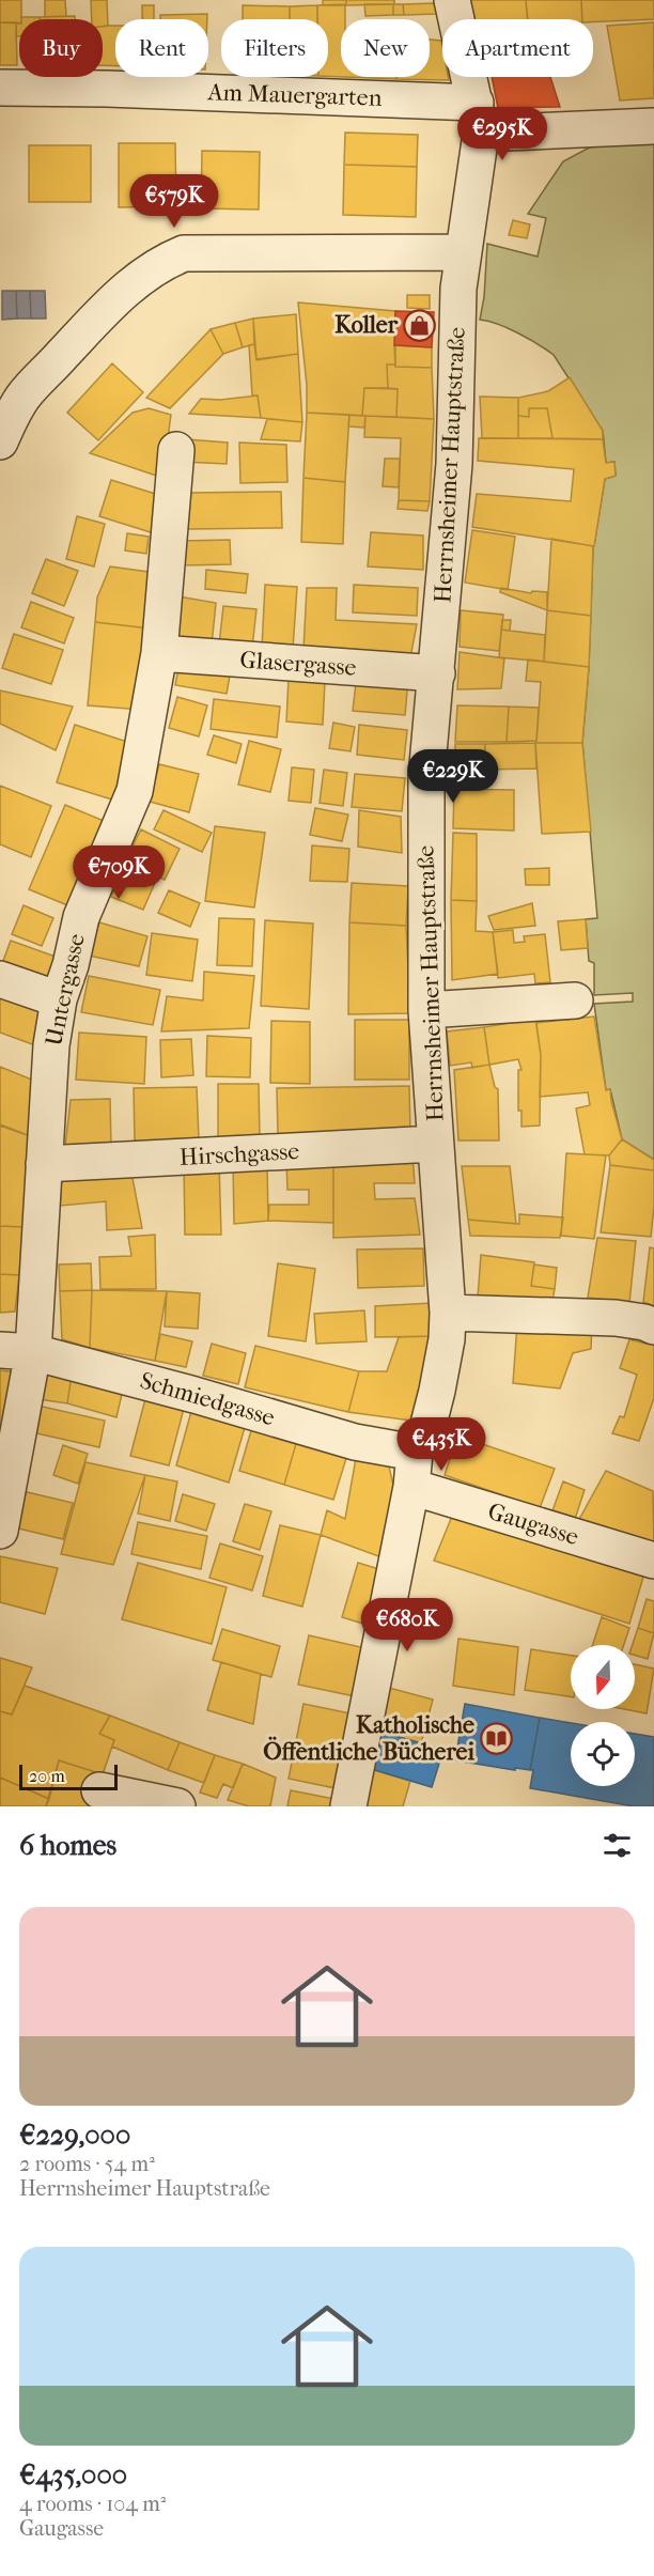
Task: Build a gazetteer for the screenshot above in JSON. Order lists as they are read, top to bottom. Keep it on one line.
{"streets":{"street":["Am Mauergarten","Herrnsheimer Hauptstraße","Glasergasse","Untergasse","Hirschgasse","Schmiedgasse","Gaugasse"]},"crossings":[["Am Mauergarten","Herrnsheimer Hauptstraße"],["Herrnsheimer Hauptstraße","Glasergasse"],["Herrnsheimer Hauptstraße","Hirschgasse"],["Herrnsheimer Hauptstraße","Schmiedgasse"],["Herrnsheimer Hauptstraße","Gaugasse"],["Glasergasse","Untergasse"],["Untergasse","Hirschgasse"],["Untergasse","Schmiedgasse"]],"places":{"shop":["Koller"],"library":["Katholische Öffentliche Bücherei"]},"scale_bar":"20 m","north":"bottom","page":{"chip":["Buy","Rent","Filters","New","Apartment"],"price":["€295K","€579K","€229K","€709K","€435K","€680K"],"scale":"20 m","heading":"6 homes","list":[{"name":"€229,000","note":"2 rooms · 54 m² · Herrnsheimer Hauptstraße"},{"name":"€435,000","note":"4 rooms · 104 m² · Gaugasse"}]}}
